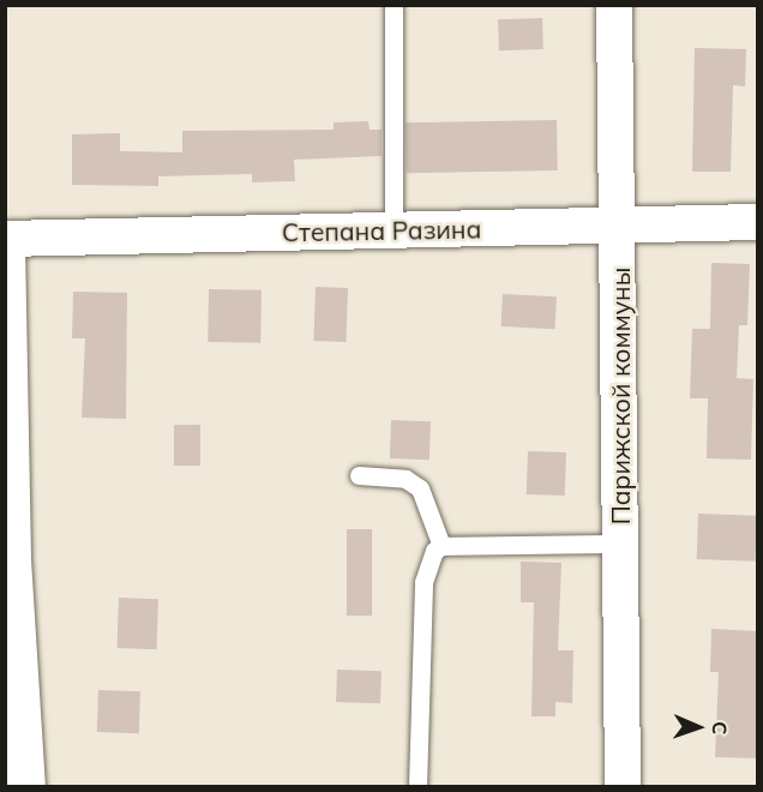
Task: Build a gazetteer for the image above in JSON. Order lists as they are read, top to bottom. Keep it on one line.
{"streets":{"street":["Степана Разина","Парижской коммуны"]},"crossings":[["Степана Разина","Парижской коммуны"]],"north":"right"}
